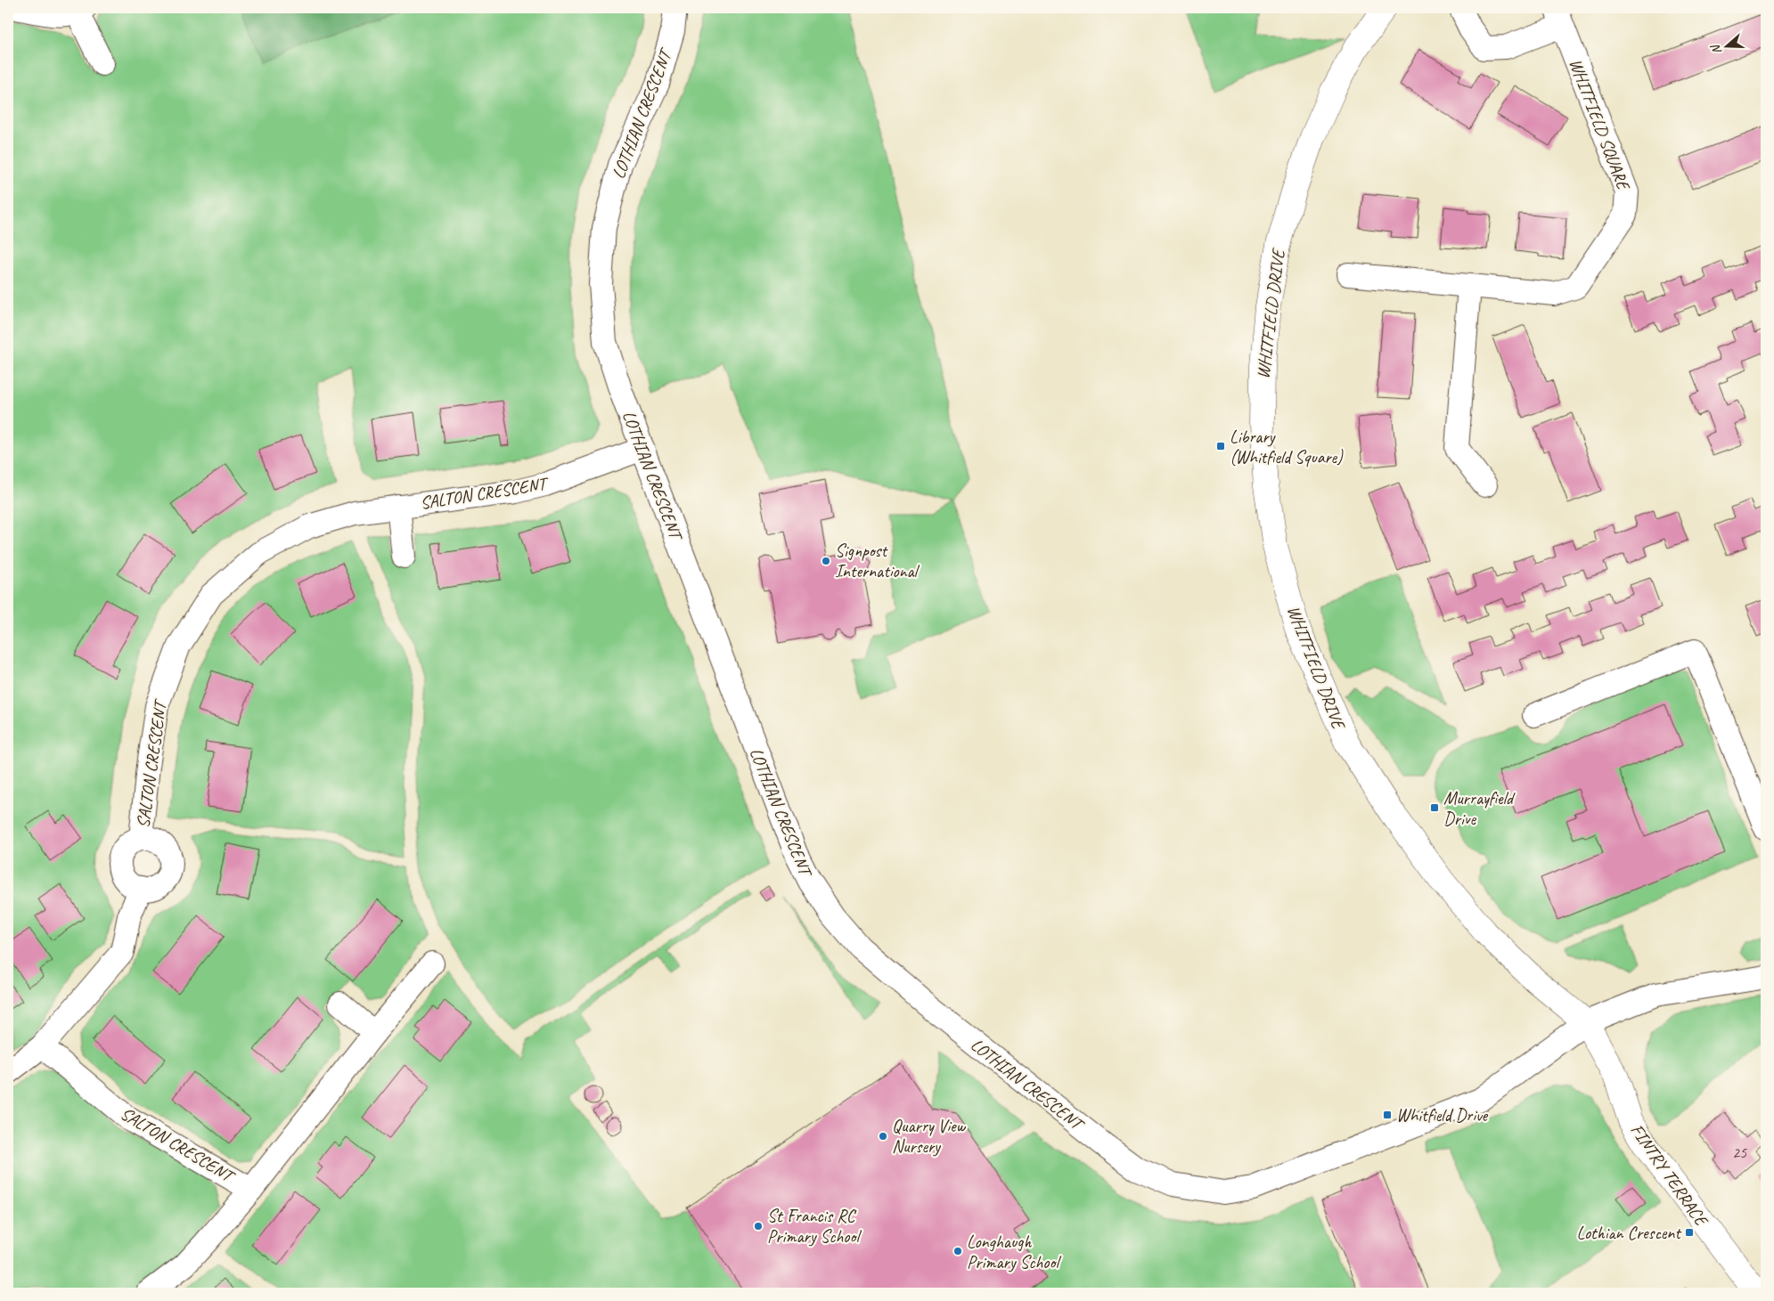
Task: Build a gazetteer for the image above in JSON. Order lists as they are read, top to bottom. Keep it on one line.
{"streets":{"street":["LOTHIAN CRESCENT","WHITFIELD SQUARE","WHITFIELD DRIVE","SALTON CRESCENT","FINTRY TERRACE"]},"crossings":[["LOTHIAN CRESCENT","WHITFIELD DRIVE"],["LOTHIAN CRESCENT","SALTON CRESCENT"],["LOTHIAN CRESCENT","FINTRY TERRACE"],["WHITFIELD DRIVE","FINTRY TERRACE"]],"places":{"transit":["Library (Whitfield Square)","Murrayfield Drive","Whitfield Drive","Lothian Crescent"],"other":["Signpost International","Quarry View Nursery","St Francis RC Primary School","Longhaugh Primary School"]},"house_numbers":["25"],"north":"left"}
